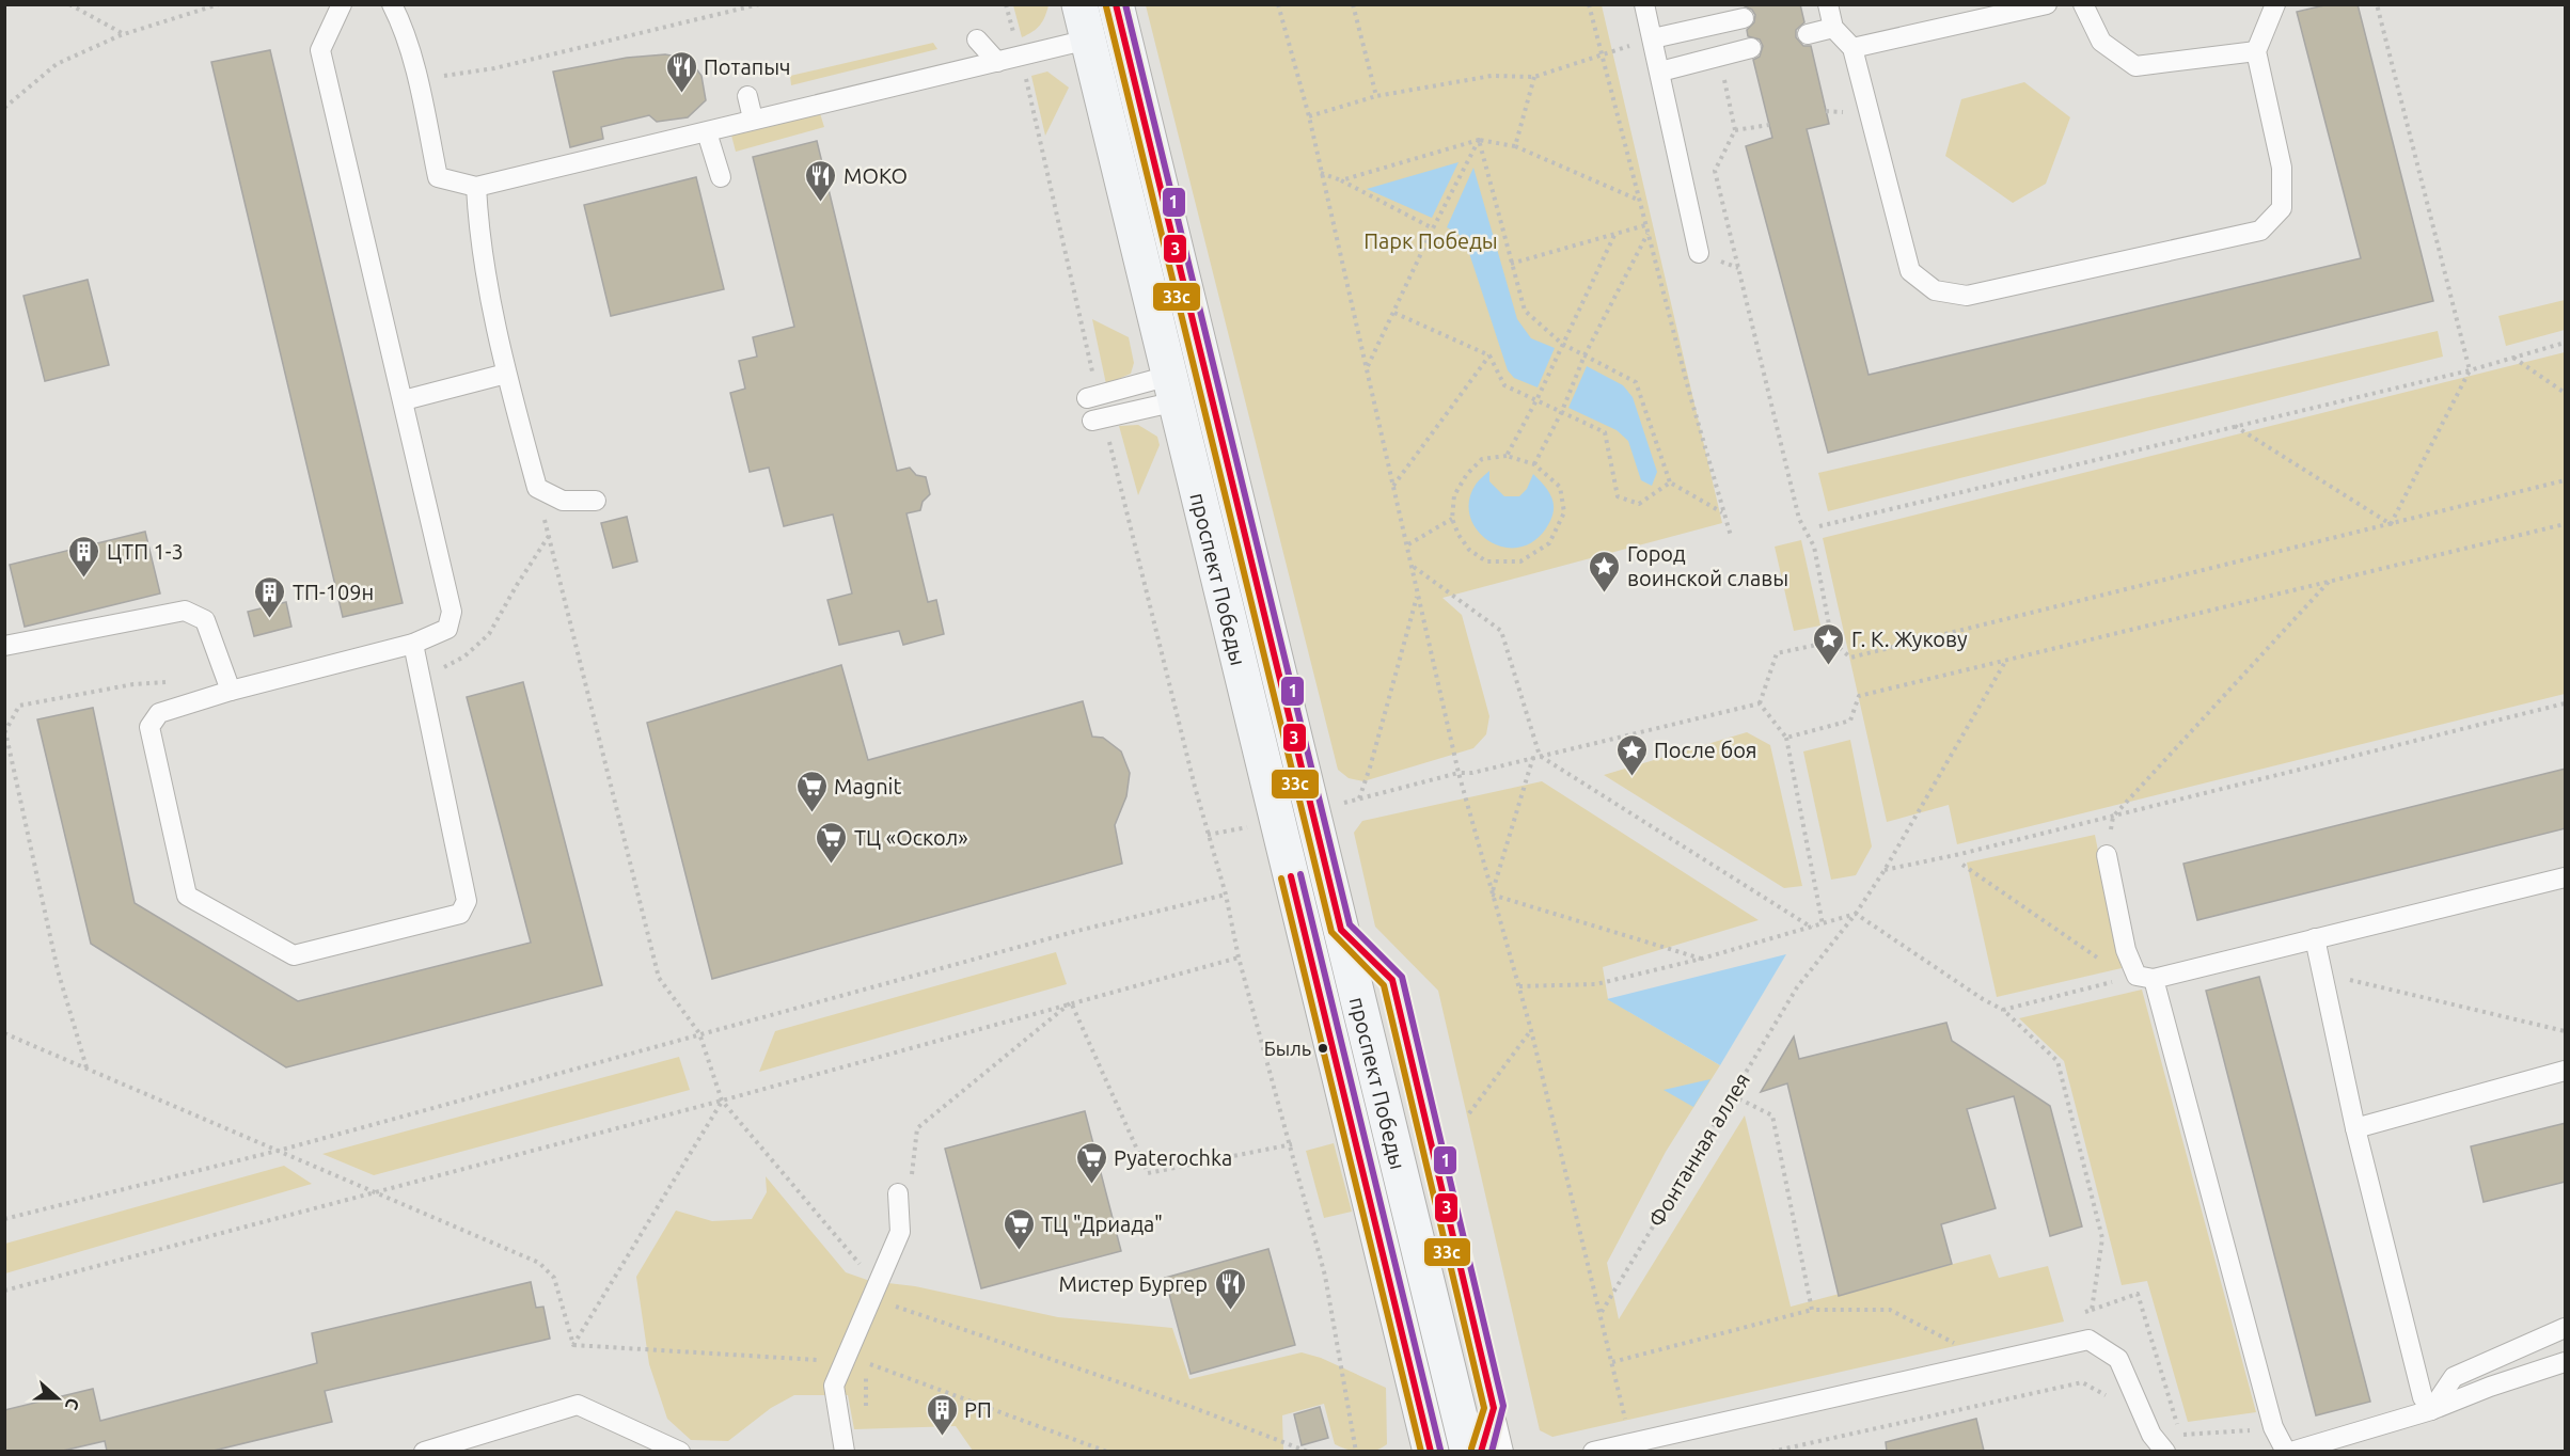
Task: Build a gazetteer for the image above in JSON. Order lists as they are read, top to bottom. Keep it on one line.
{"streets":{"main road":["проспект Победы"],"path":["Фонтанная аллея"]},"parks":["Парк Победы"],"places":{"restaurant":["Потапыч","МОКО","Мистер Бургер"],"building":["ЦТП 1-3","ТП-109н","РП"],"place":["Город воинской славы","Г. К. Жукову","После боя"],"supermarket":["Magnit","ТЦ «Оскол»","Pyaterochka","ТЦ \"Дриада\""],"other":["Быль"]},"lines":["transit line 3","transit line 1","transit line 33с"],"north":"right"}
